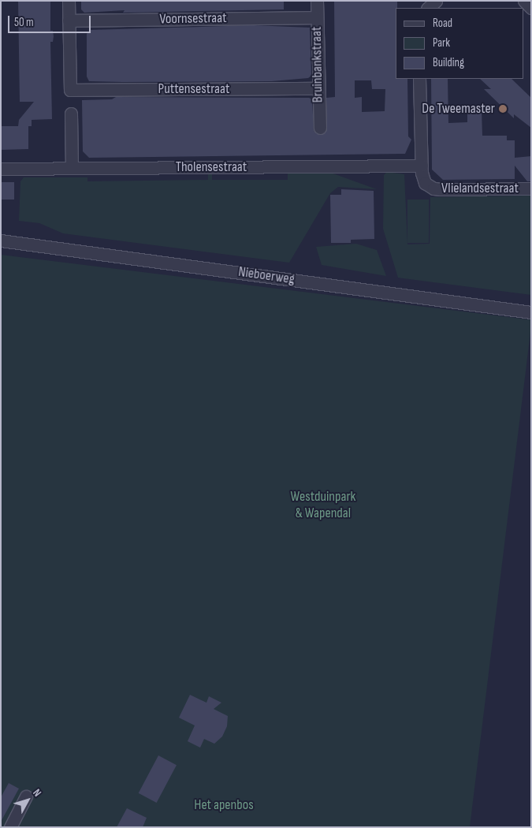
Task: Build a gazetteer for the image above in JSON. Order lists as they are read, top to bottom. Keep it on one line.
{"streets":{"street":["Voornsestraat","Bruinbankstraat","Puttensestraat","Tholensestraat","Vlielandsestraat","Nieboerweg"]},"crossings":[["Voornsestraat","Bruinbankstraat"],["Voornsestraat","Puttensestraat"],["Bruinbankstraat","Puttensestraat"],["Tholensestraat","Vlielandsestraat"]],"parks":["Westduinpark & Wapendal","Het apenbos"],"places":["De Tweemaster"],"legend":["Road","Park","Building"],"scale_bar":"50 m","north":"top right"}
